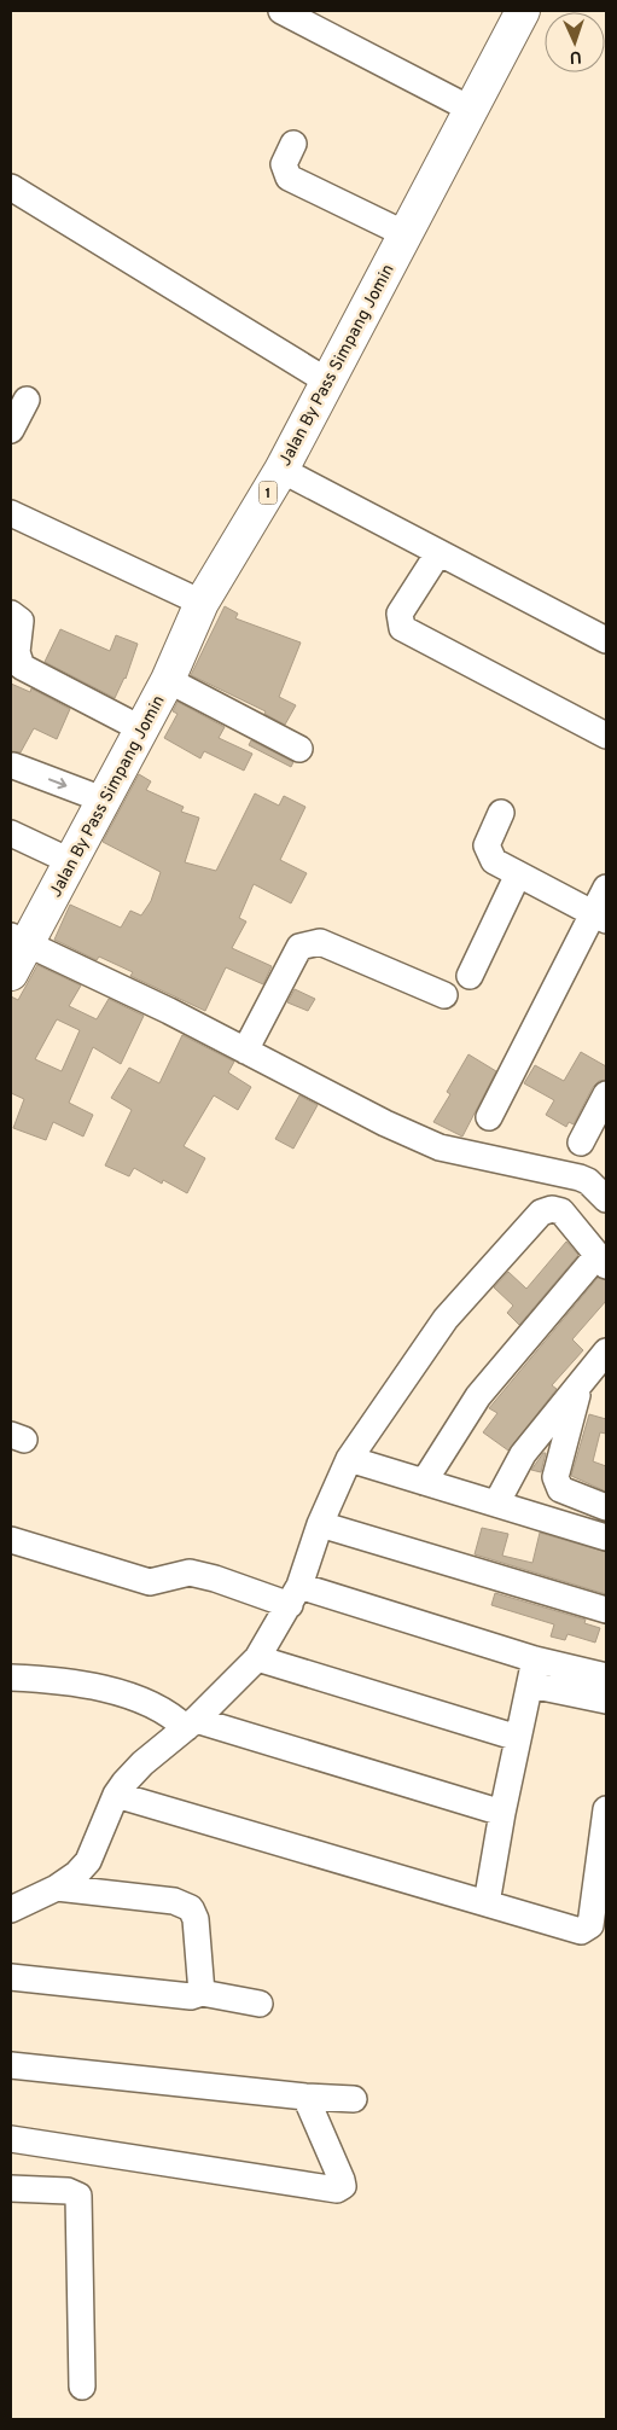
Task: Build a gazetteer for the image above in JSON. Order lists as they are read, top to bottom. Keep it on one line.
{"streets":{"highway":["Jalan By Pass Simpang Jomin","1"]},"north":"bottom"}
